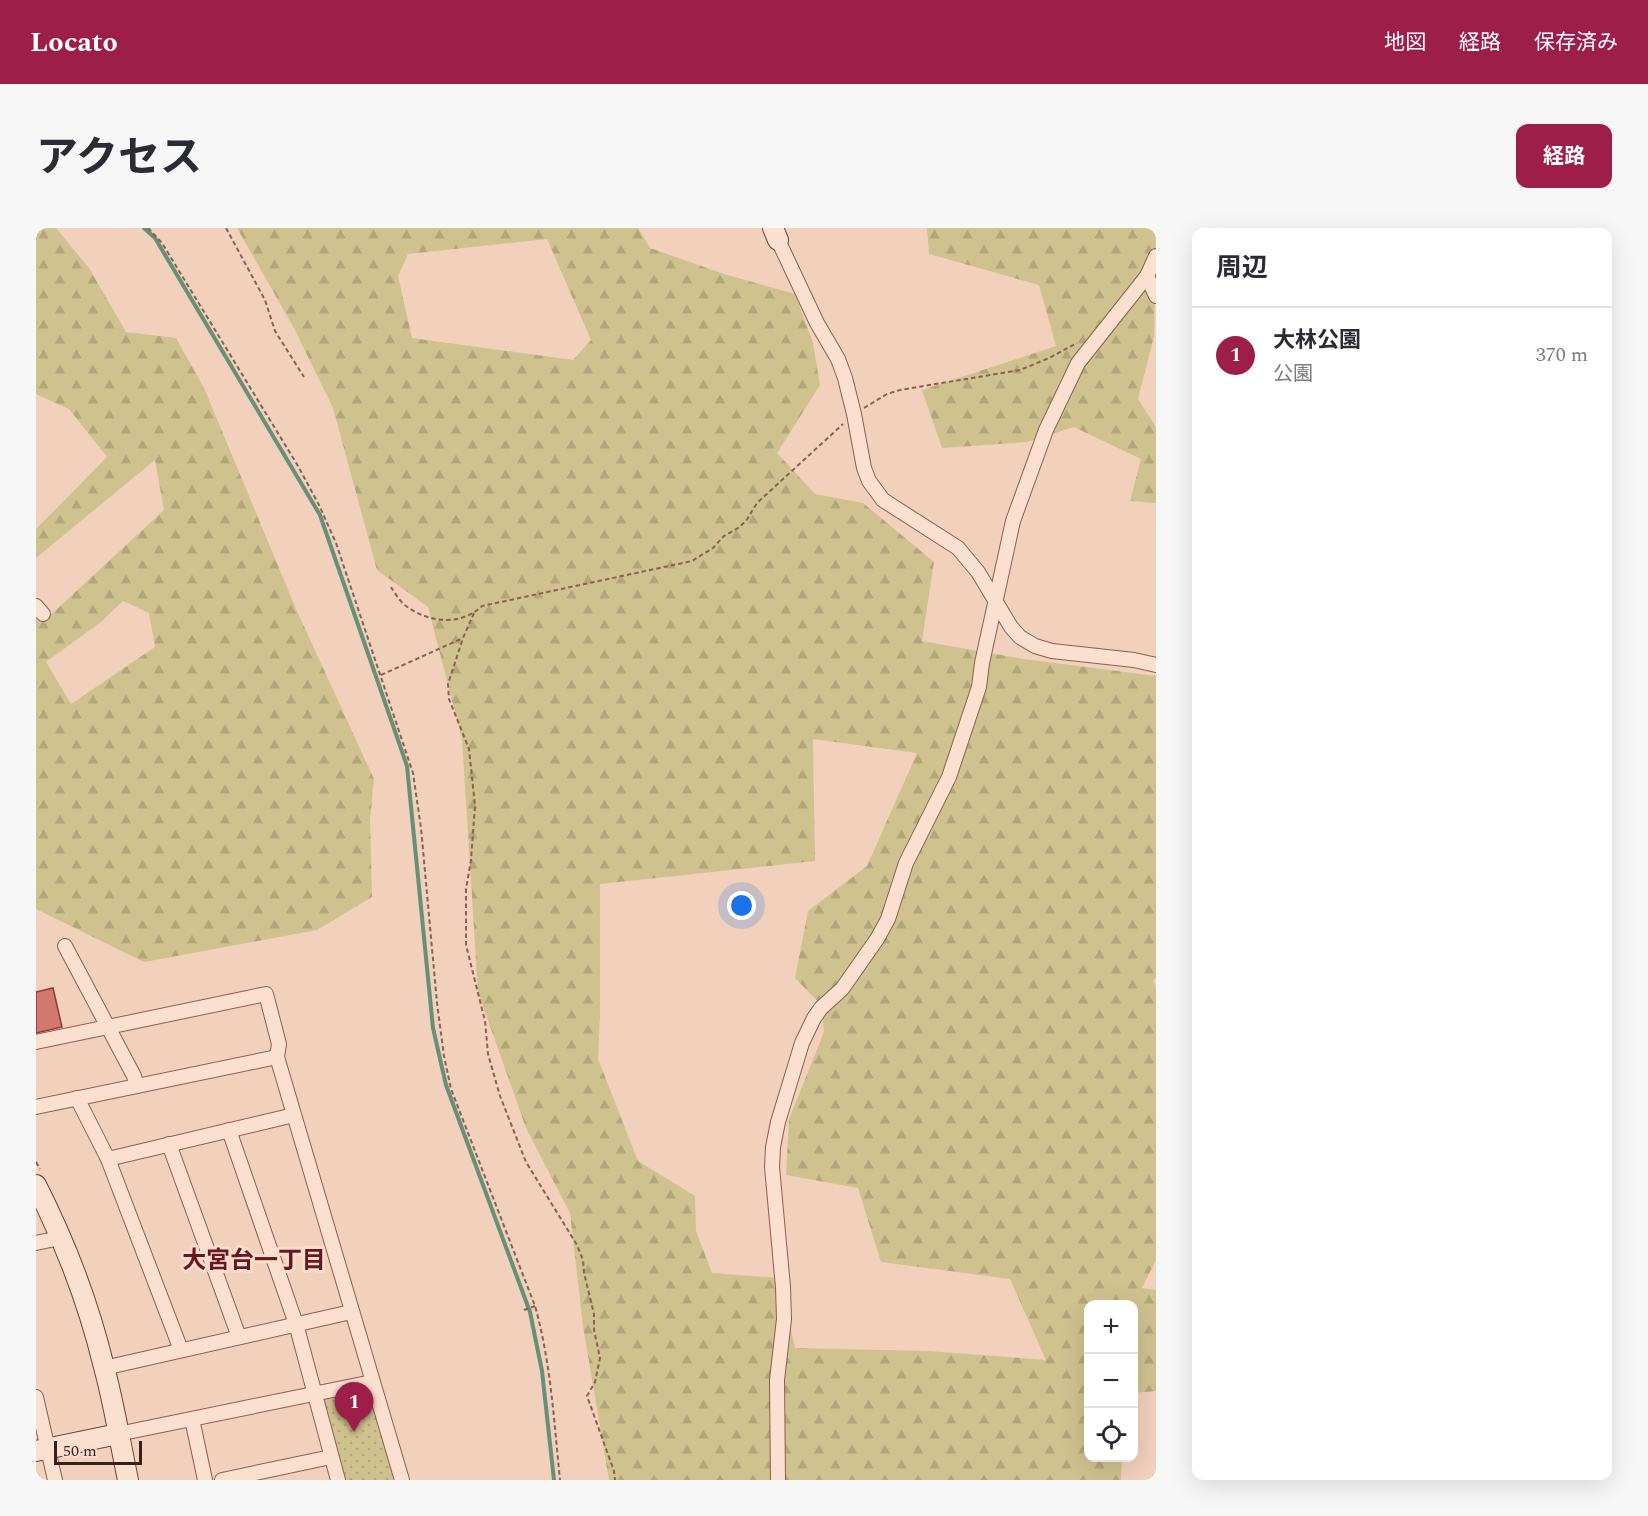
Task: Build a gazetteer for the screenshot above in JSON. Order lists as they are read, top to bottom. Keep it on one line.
{"districts":["大宮台一丁目"],"scale_bar":"50 m","page":{"header":"Locato","nav":["地図","経路","保存済み"],"title":"アクセス","buttons":"経路","heading":"周辺","list":[{"mark":"1","name":"大林公園","note":"公園","value":"370 m"}],"map_buttons":["+","−"],"pins":"1","scale":"50 m"}}
